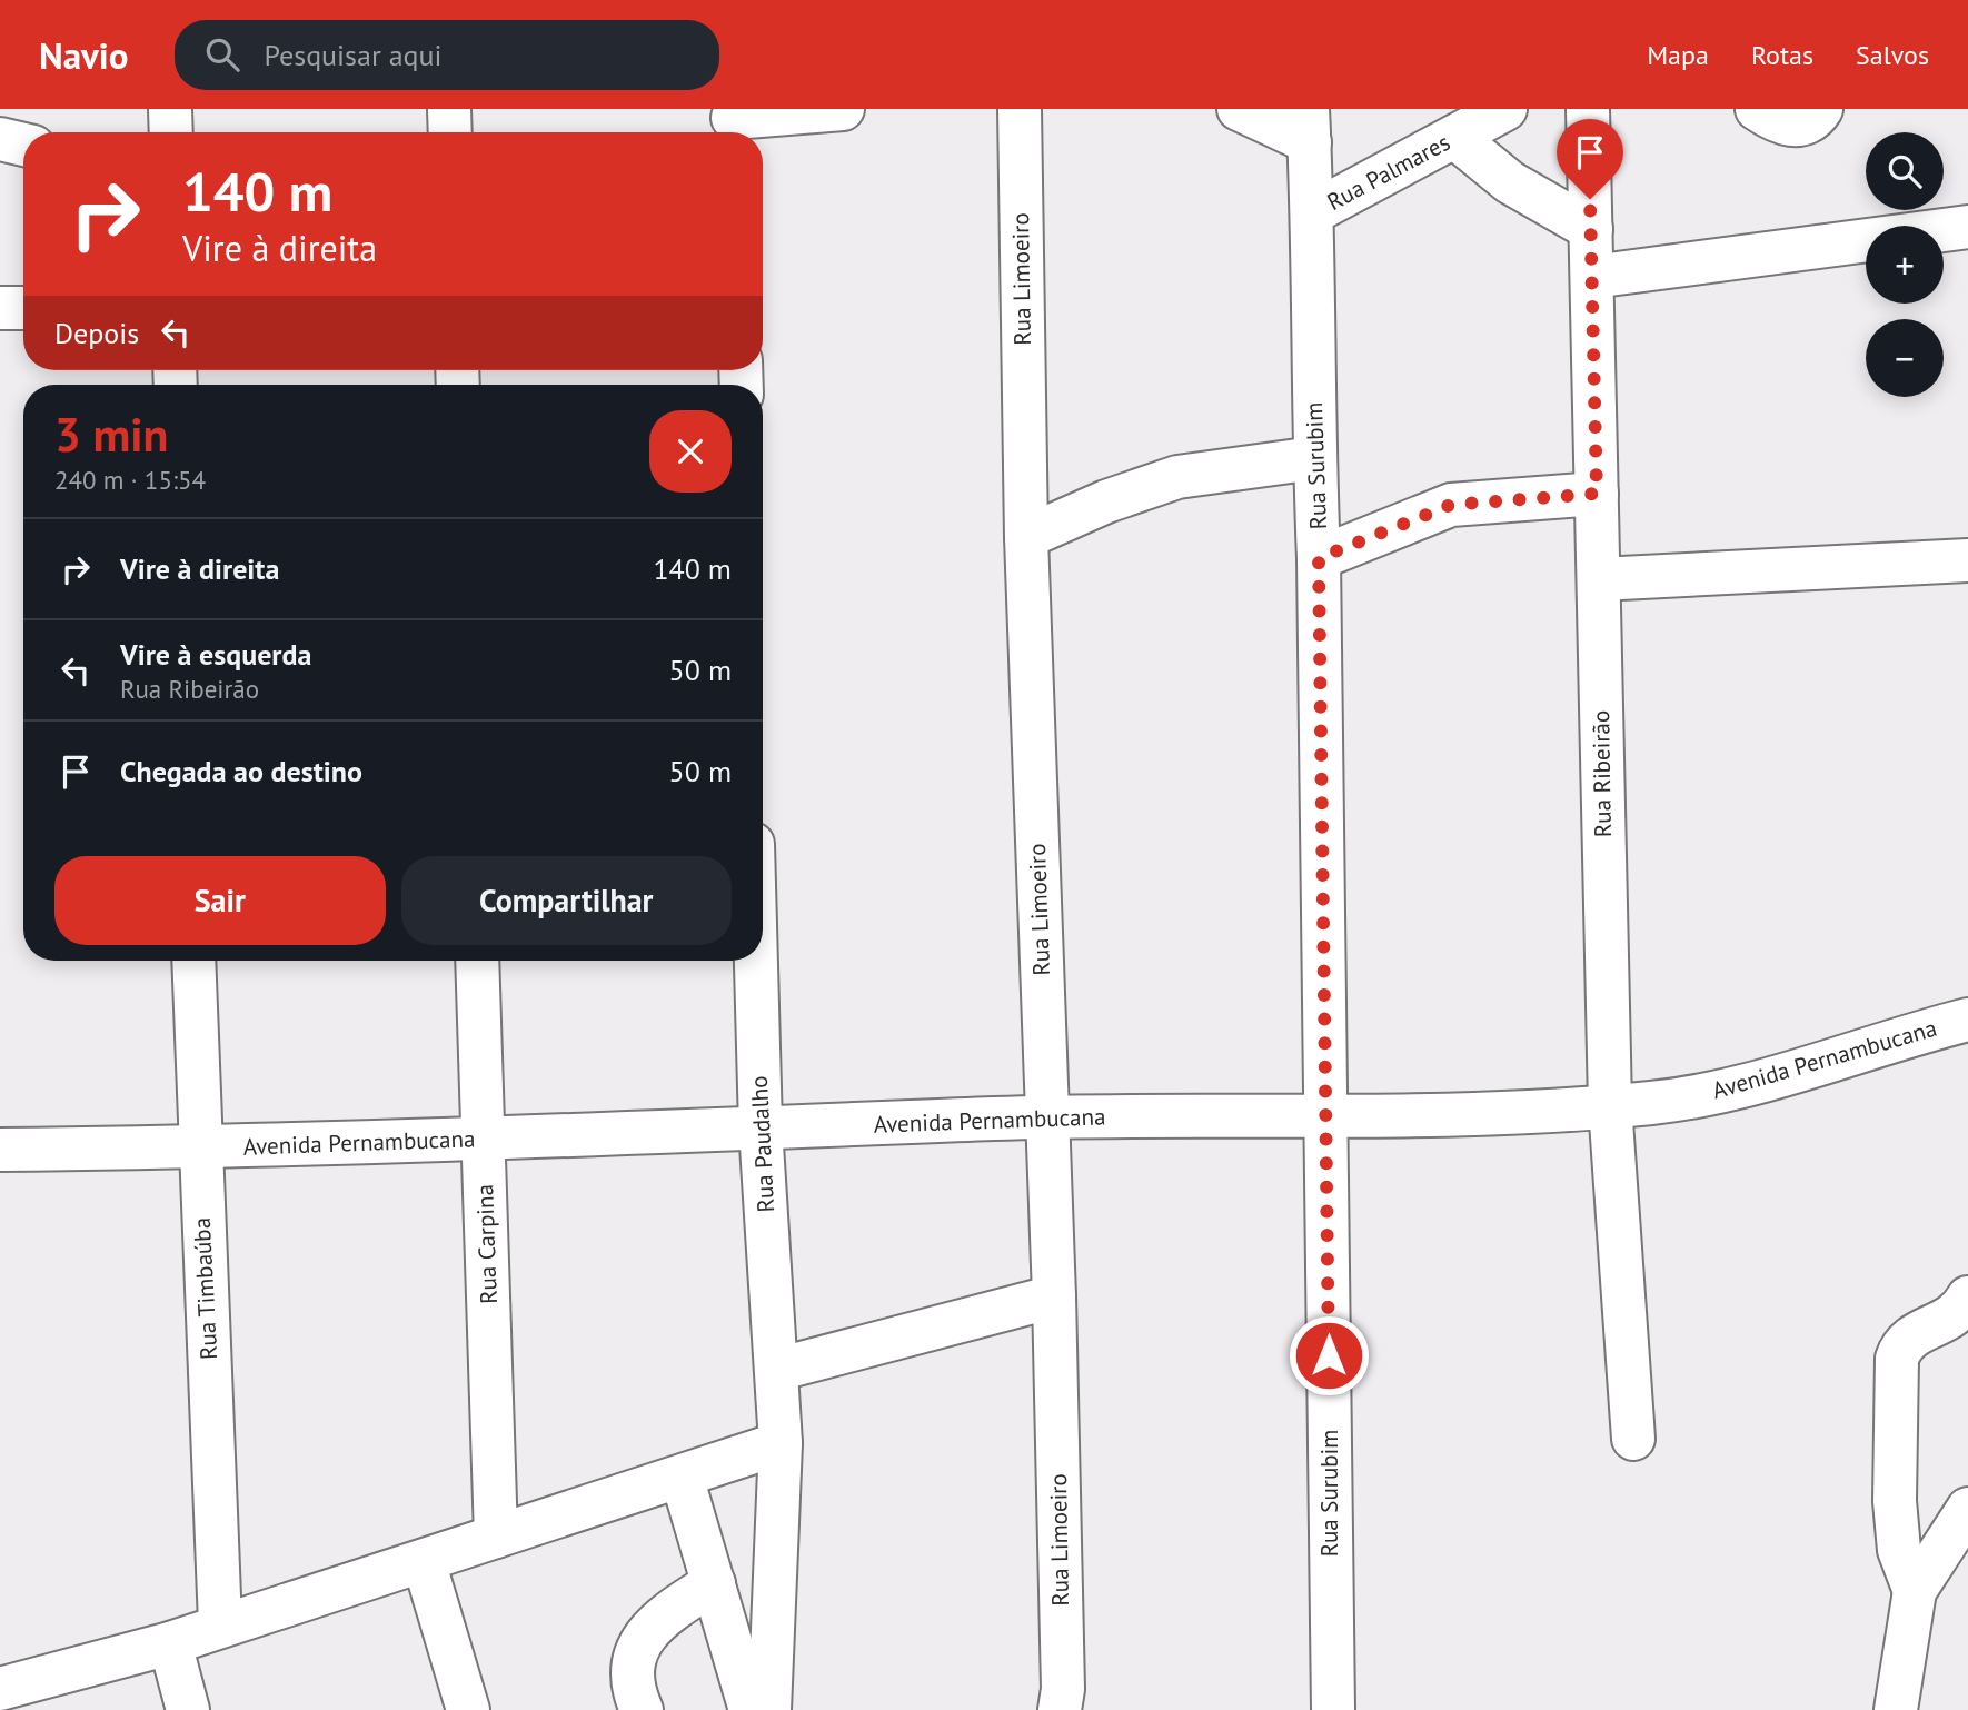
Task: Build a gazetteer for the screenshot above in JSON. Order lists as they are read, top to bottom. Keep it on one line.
{"streets":{"street":["Rua Palmares","Rua Limoeiro","Rua Surubim","Rua Ribeirão","Avenida Pernambucana","Rua Paudalho","Rua Carpina","Rua Timbaúba"]},"crossings":[["Rua Palmares","Rua Surubim"],["Rua Limoeiro","Avenida Pernambucana"],["Rua Surubim","Avenida Pernambucana"],["Rua Ribeirão","Avenida Pernambucana"],["Avenida Pernambucana","Rua Paudalho"],["Avenida Pernambucana","Rua Carpina"],["Avenida Pernambucana","Rua Timbaúba"]],"page":{"header":"Navio","search":"Pesquisar aqui","nav":["Mapa","Rotas","Salvos"],"map_buttons":["+","−"],"turn":["140 m","Vire à direita"],"then":"Depois","heading":["3 min","240 m · 15:54"],"list":[{"name":"Vire à direita","value":"140 m"},{"name":"Vire à esquerda","note":"Rua Ribeirão","value":"50 m"},{"name":"Chegada ao destino","value":"50 m"}],"buttons":["Sair","Compartilhar"]}}
